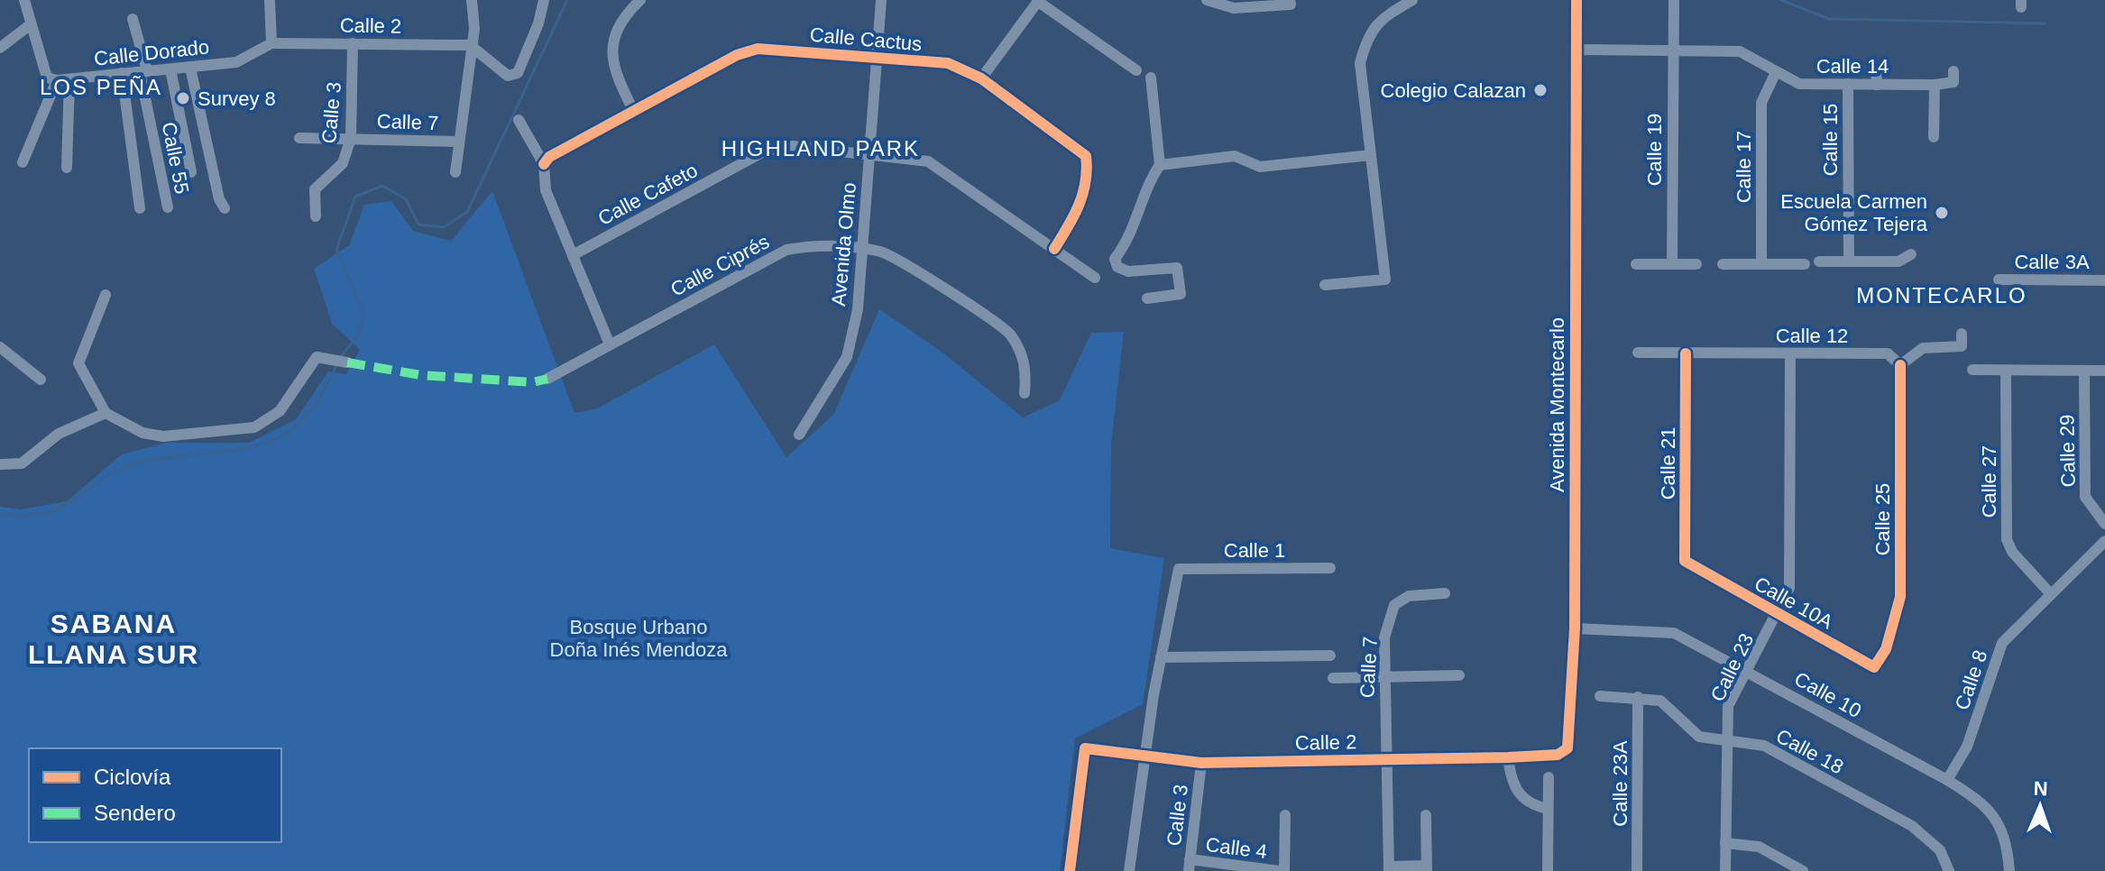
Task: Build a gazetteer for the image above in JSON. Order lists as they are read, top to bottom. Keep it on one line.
{"streets":{"street":["Calle 2","Calle Cactus","Calle Dorado","Calle 14","Calle 3","Calle 7","Calle 15","Calle 19","Calle 55","Calle 17","Calle Cafeto","Avenida Olmo","Calle 3A","Calle Ciprés","Calle 12","Avenida Montecarlo","Calle 29","Calle 21","Calle 27","Calle 25","Calle 1","Calle 10A","Calle 23","Calle 8","Calle 10","Calle 18","Calle 23A","Calle 4"]},"crossings":[["Calle 2","Calle Dorado"],["Calle 2","Calle 3"],["Calle 2","Calle 7"],["Calle 2","Avenida Montecarlo"],["Calle Cactus","Calle Cafeto"],["Calle Cactus","Avenida Olmo"],["Calle Dorado","Calle 55"],["Calle 14","Calle 15"],["Calle 14","Calle 19"],["Calle 14","Calle 17"],["Calle 14","Avenida Montecarlo"],["Calle 3","Calle 7"],["Calle 3","Calle 4"],["Calle Cafeto","Avenida Olmo"],["Avenida Olmo","Calle Ciprés"],["Calle 12","Calle 21"],["Calle 12","Calle 25"],["Calle 12","Calle 23"],["Avenida Montecarlo","Calle 10"],["Calle 21","Calle 10A"],["Calle 27","Calle 8"],["Calle 25","Calle 10A"],["Calle 10A","Calle 23"],["Calle 23","Calle 10"],["Calle 23","Calle 18"],["Calle 8","Calle 10"],["Calle 18","Calle 23A"]],"districts":["LOS PEÑA","HIGHLAND PARK","MONTECARLO","SABANA LLANA SUR"],"parks":["Bosque Urbano Doña Inés Mendoza"],"places":["Colegio Calazan","Survey 8","Escuela Carmen Gómez Tejera"],"legend":["Ciclovía","Sendero"],"north":"top"}
